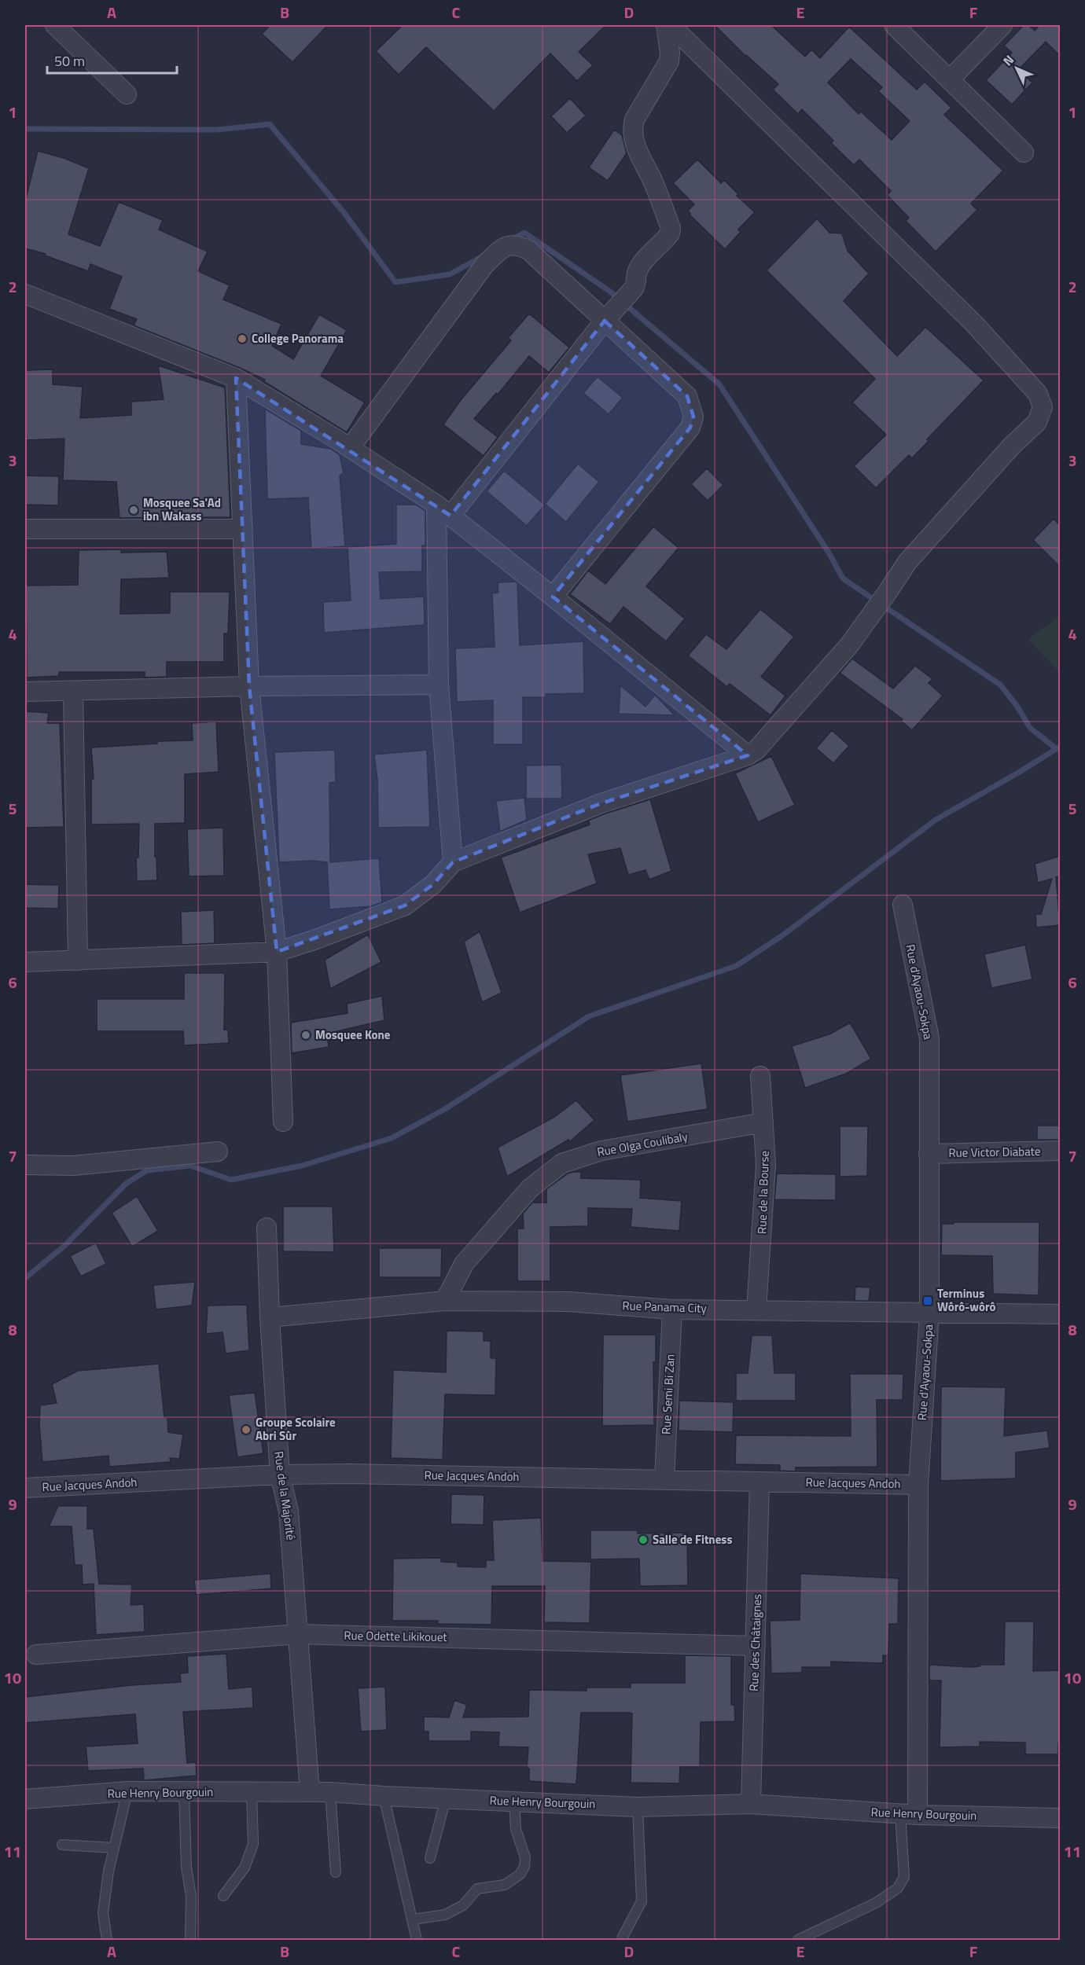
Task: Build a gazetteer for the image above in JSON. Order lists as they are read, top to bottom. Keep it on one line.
{"streets":{"street":["Rue d'Ayaou-Sokpa","Rue Olga Coulibaly","Rue Victor Diabate","Rue de la Bourse","Rue Panama City","Rue Semi Bi Zan","Rue Jacques Andoh","Rue de la Majorité","Rue Odette Likikouet","Rue des Châtaignes","Rue Henry Bourgouin"]},"crossings":[["Rue d'Ayaou-Sokpa","Rue Victor Diabate"],["Rue d'Ayaou-Sokpa","Rue Panama City"],["Rue d'Ayaou-Sokpa","Rue Jacques Andoh"],["Rue d'Ayaou-Sokpa","Rue Henry Bourgouin"],["Rue Olga Coulibaly","Rue de la Bourse"],["Rue Olga Coulibaly","Rue Panama City"],["Rue de la Bourse","Rue Panama City"],["Rue Panama City","Rue Semi Bi Zan"],["Rue Panama City","Rue de la Majorité"],["Rue Semi Bi Zan","Rue Jacques Andoh"],["Rue Jacques Andoh","Rue de la Majorité"],["Rue Jacques Andoh","Rue des Châtaignes"],["Rue de la Majorité","Rue Odette Likikouet"],["Rue de la Majorité","Rue Henry Bourgouin"],["Rue Odette Likikouet","Rue des Châtaignes"],["Rue des Châtaignes","Rue Henry Bourgouin"]],"places":{"other":["College Panorama","Mosquee Sa'Ad ibn Wakass","Mosquee Kone","Groupe Scolaire Abri Sûr","Salle de Fitness"],"transit":["Terminus Wôrô-wôrô"]},"scale_bar":"50 m","north":"top left","grid":{"columns":["A","B","C","D","E","F"],"rows":["1","2","3","4","5","6","7","8","9","10","11"]}}
